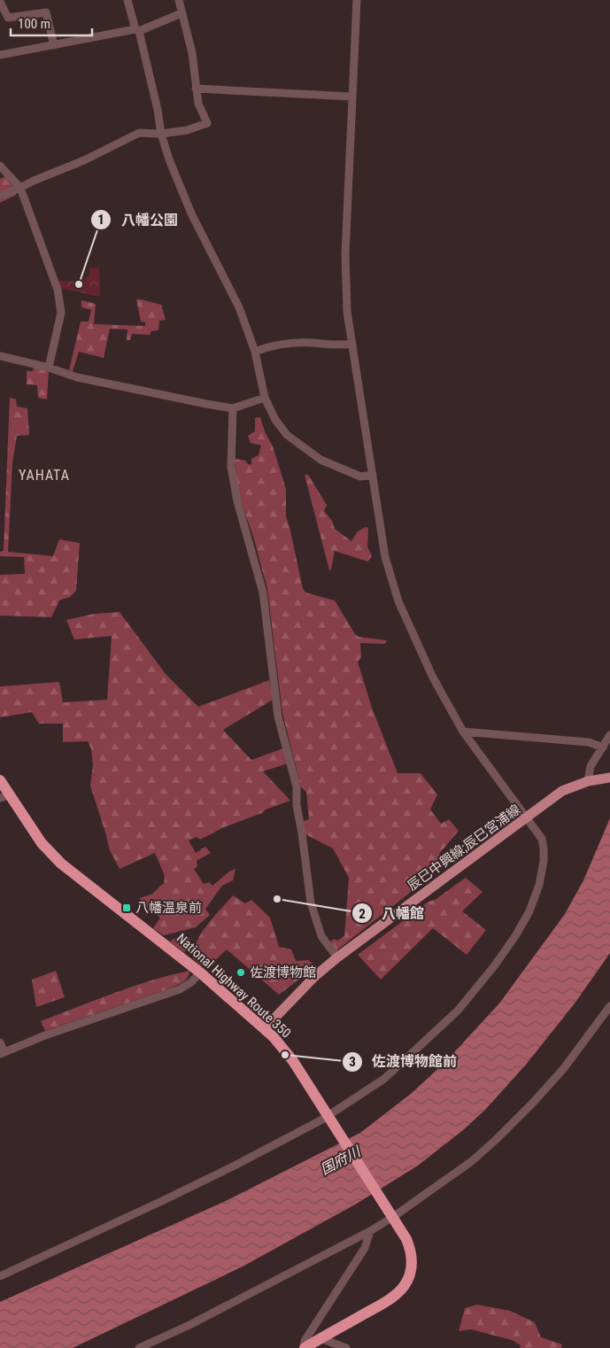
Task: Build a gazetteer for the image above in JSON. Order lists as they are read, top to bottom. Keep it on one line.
{"streets":{"highway":["National Highway Route 350"],"main road":["辰巳中興線;辰巳宮浦線"]},"crossings":[["辰巳中興線;辰巳宮浦線","National Highway Route 350"]],"districts":["YAHATA"],"water":["国府川"],"places":{"other":["八幡公園","八幡館","佐渡博物館","佐渡博物館前"],"transit":["八幡温泉前"]},"scale_bar":"100 m"}
